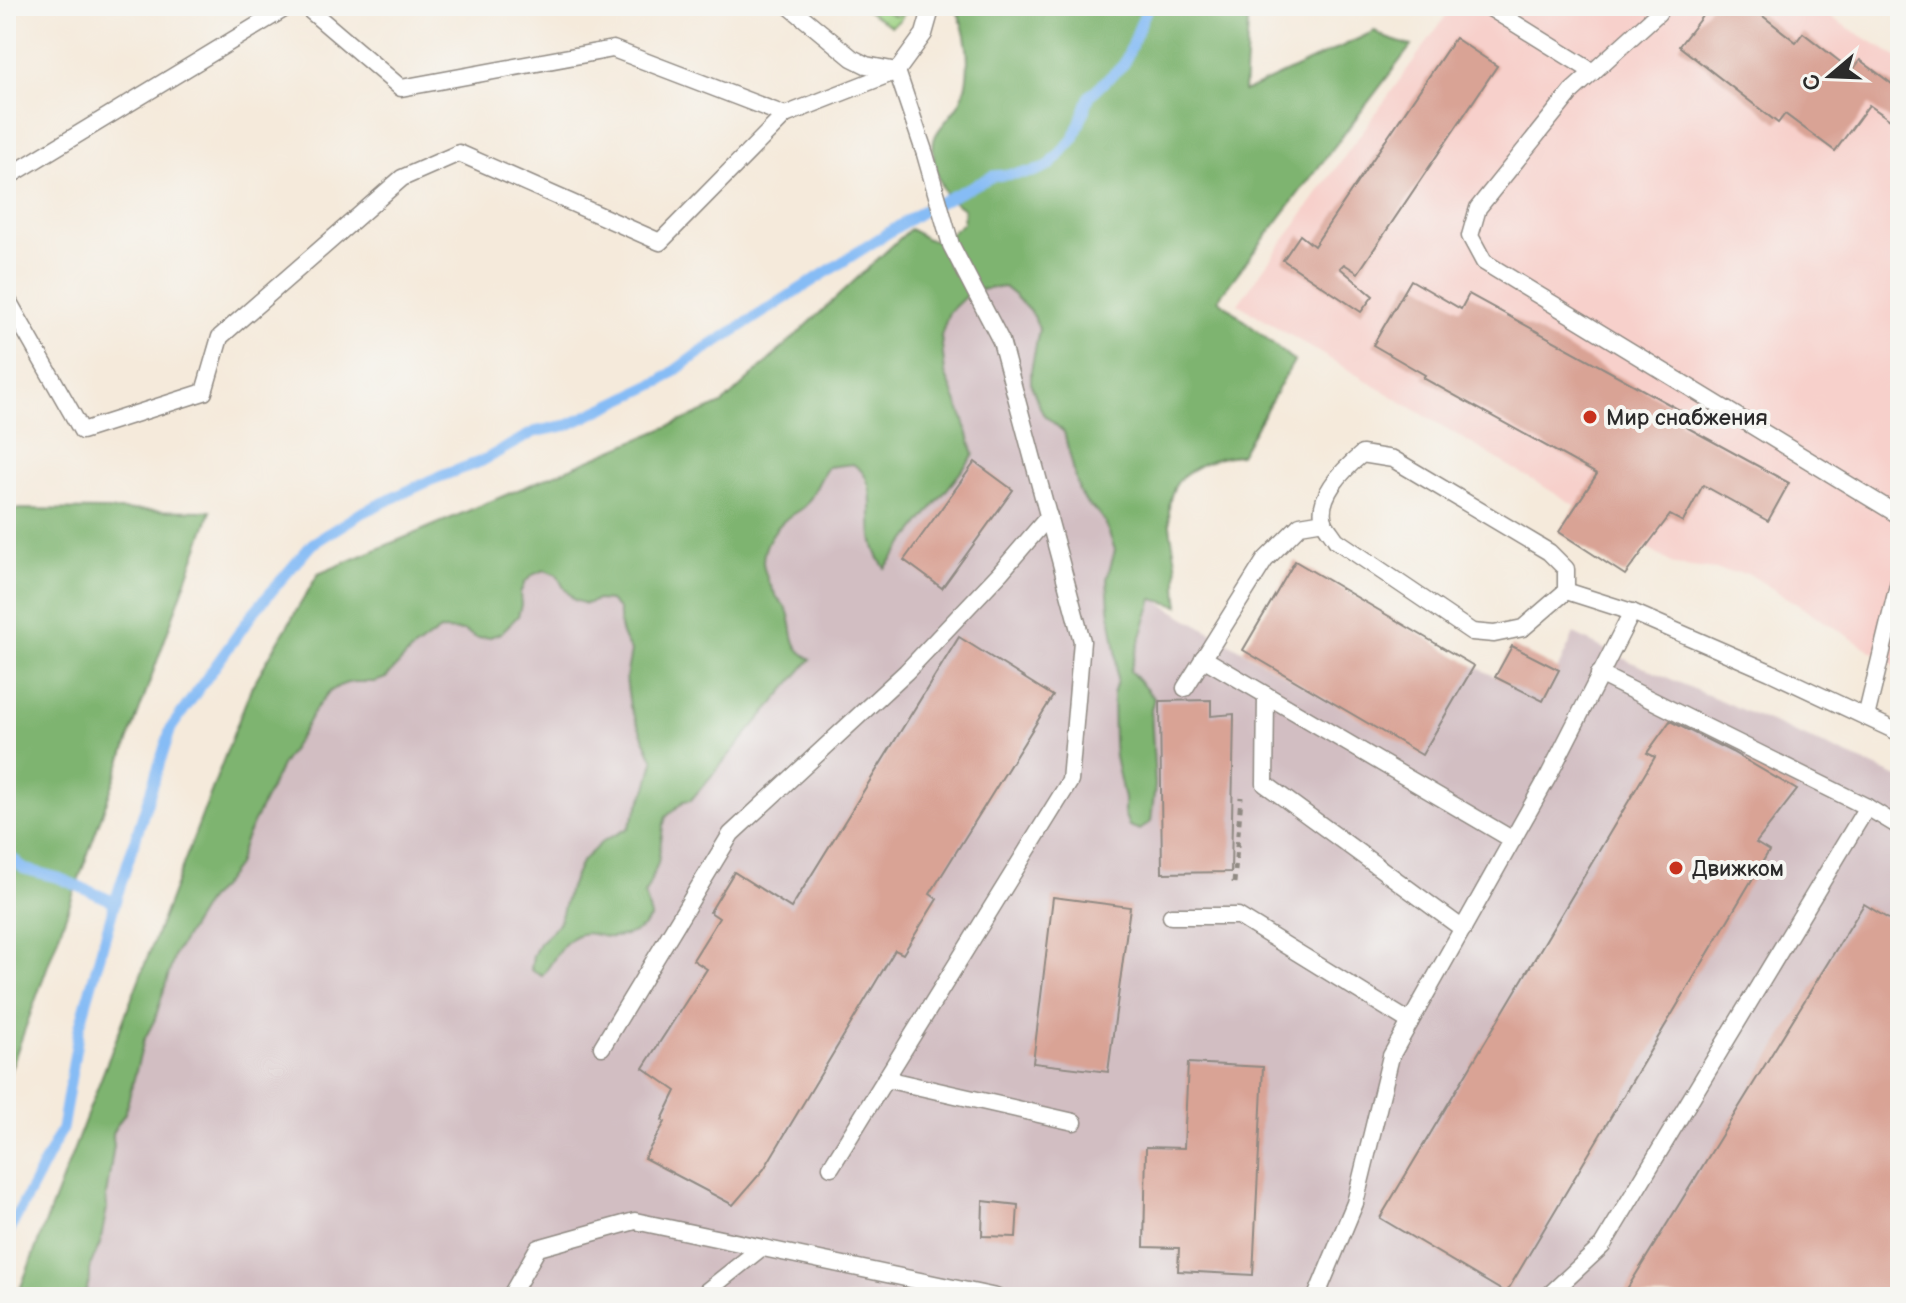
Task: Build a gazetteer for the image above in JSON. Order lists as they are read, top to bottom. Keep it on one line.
{"places":["Мир снабжения","Движком"],"north":"left"}
